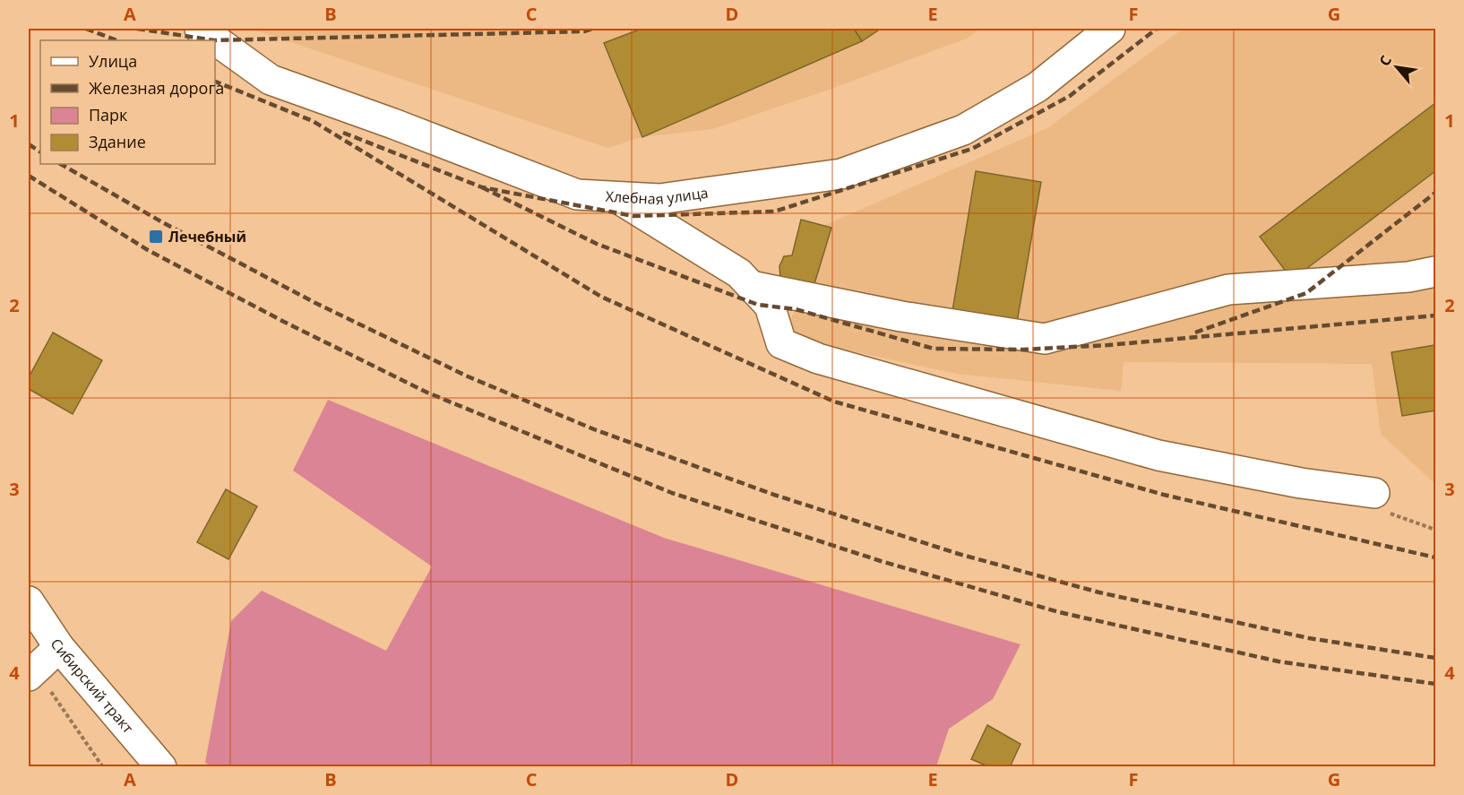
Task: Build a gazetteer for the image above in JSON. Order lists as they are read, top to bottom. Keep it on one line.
{"streets":{"street":["Хлебная улица","Сибирский тракт"]},"places":{"transit":["Лечебный"]},"legend":["Улица","Железная дорога","Парк","Здание"],"north":"top left","grid":{"columns":["A","B","C","D","E","F","G"],"rows":["1","2","3","4"]}}
